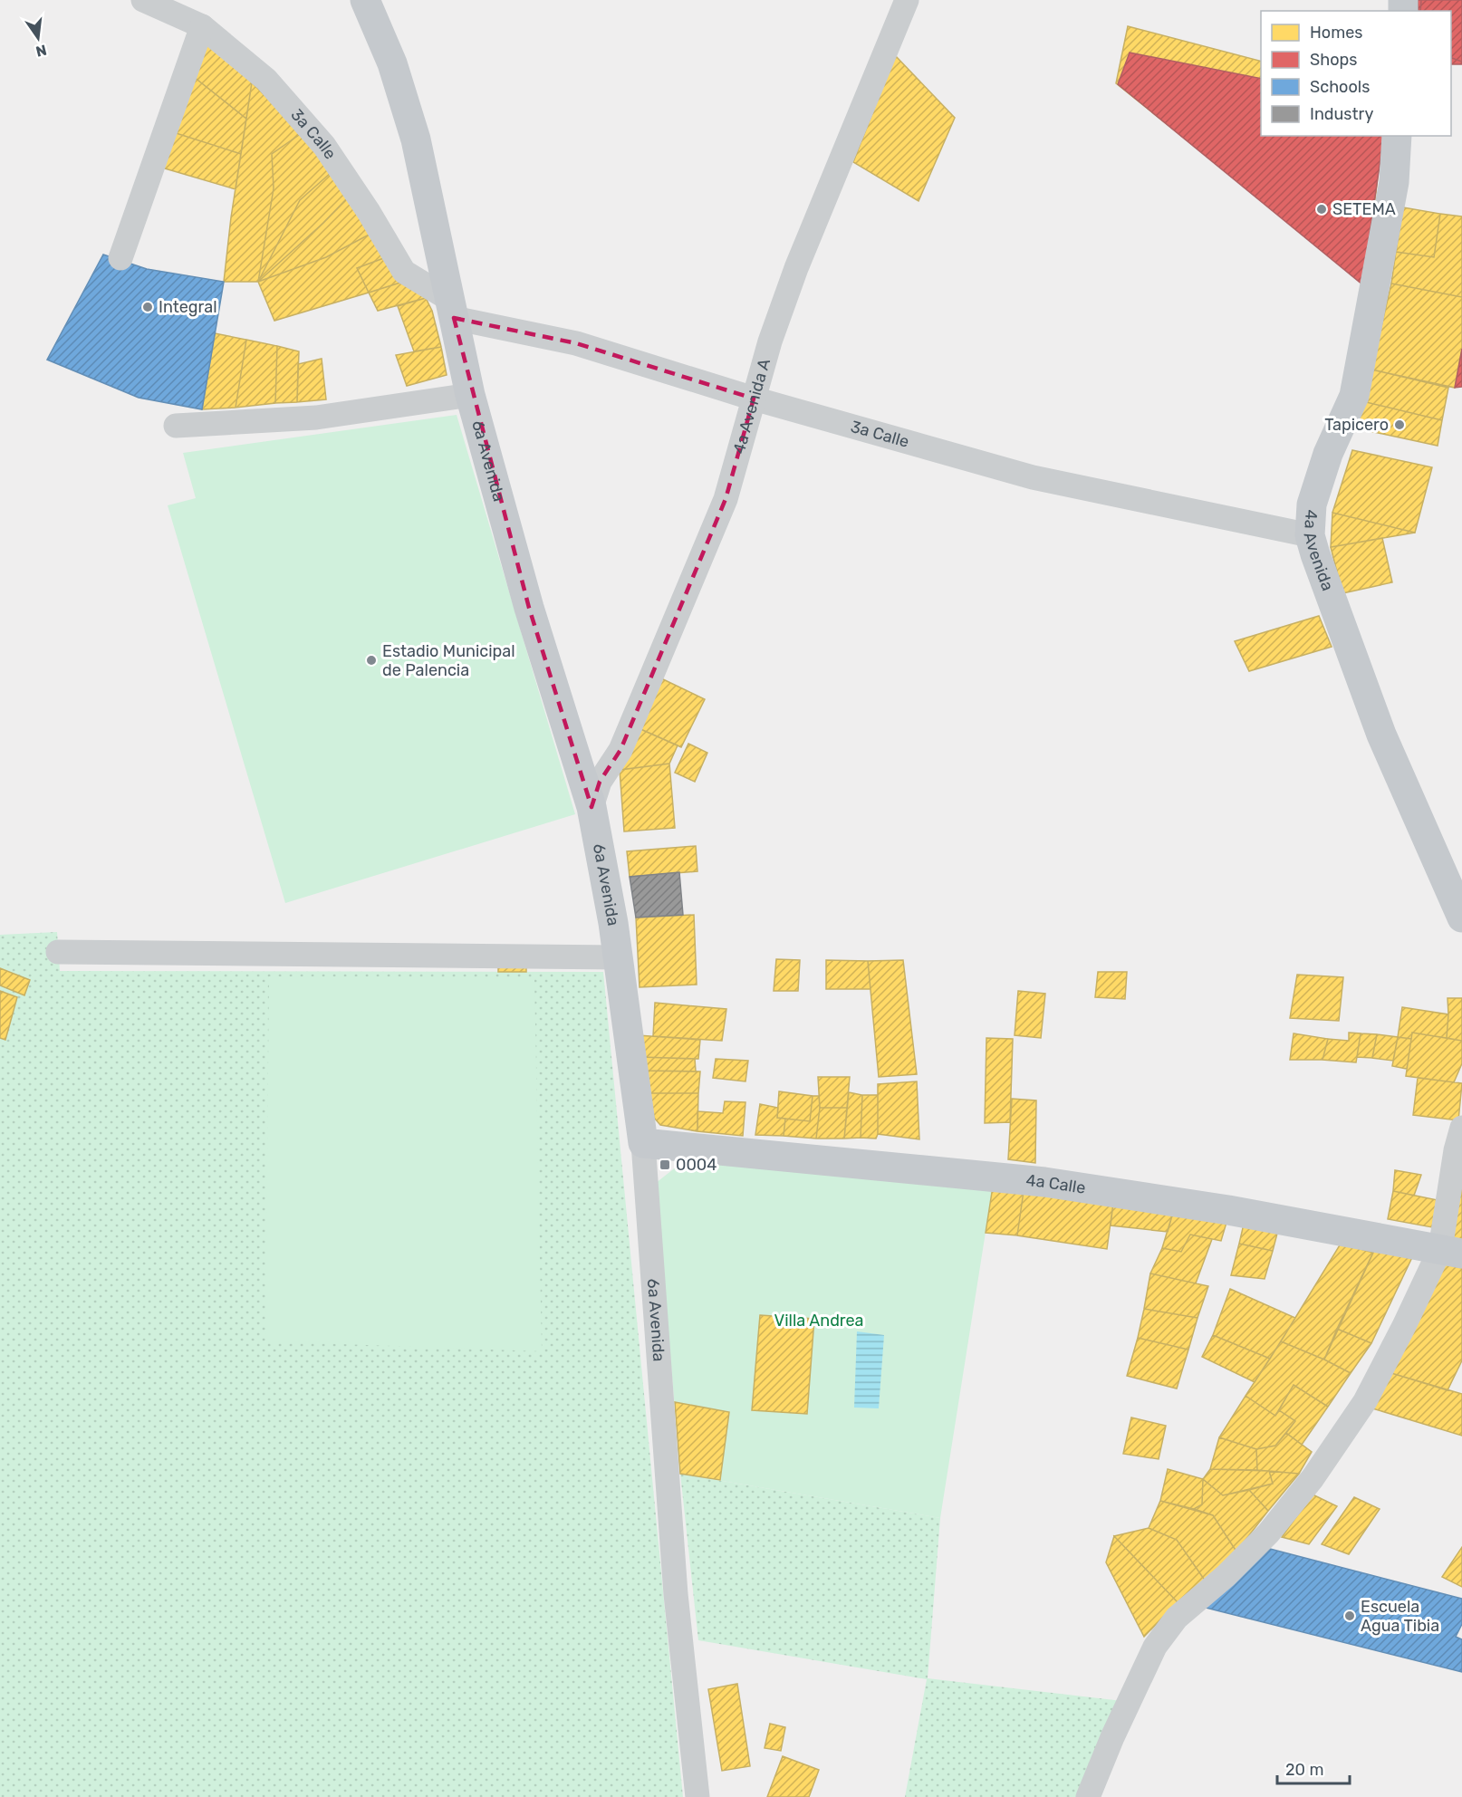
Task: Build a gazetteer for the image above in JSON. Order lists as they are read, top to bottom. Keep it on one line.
{"streets":{"main road":["6a Avenida","4a Avenida","4a Calle"],"street":["3a Calle","4a Avenida A"]},"crossings":[["3a Calle","4a Avenida A"],["3a Calle","6a Avenida"],["3a Calle","4a Avenida"],["4a Avenida A","6a Avenida"],["6a Avenida","4a Calle"]],"parks":["Villa Andrea"],"places":{"other":["SETEMA","Integral","Tapicero","Estadio Municipal de Palencia","Escuela Agua Tibia"],"transit":["0004"]},"legend":["Homes","Shops","Schools","Industry"],"scale_bar":"20 m","north":"bottom"}
